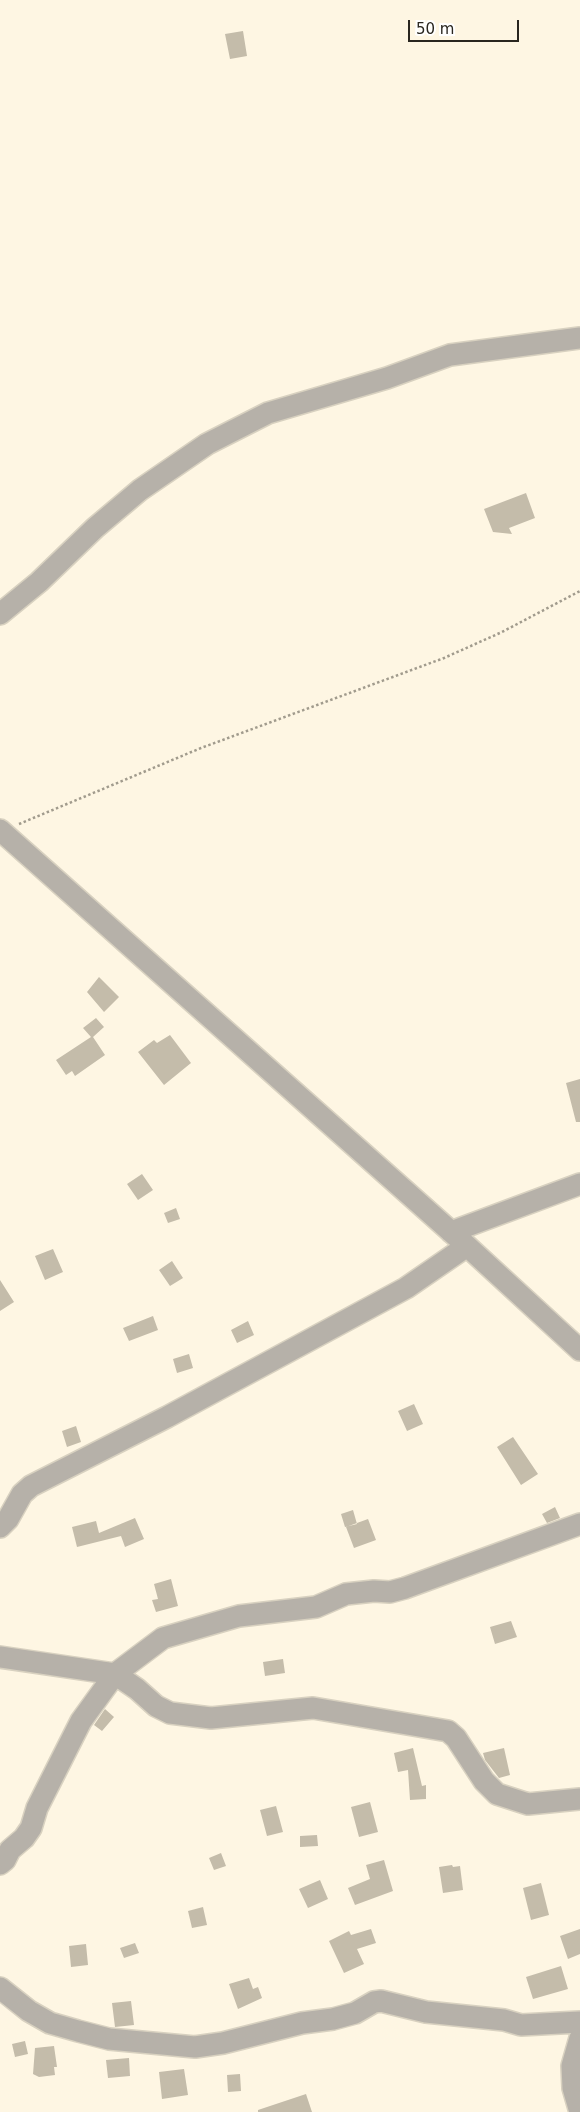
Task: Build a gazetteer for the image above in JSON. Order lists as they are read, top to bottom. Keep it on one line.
{"scale_bar":"50 m"}
